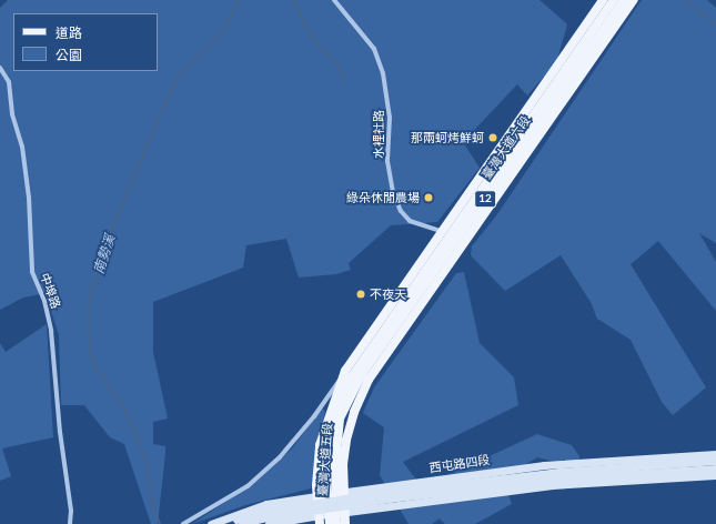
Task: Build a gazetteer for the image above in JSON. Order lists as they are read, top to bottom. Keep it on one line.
{"streets":{"main road":["臺灣大道六段","12","臺灣大道五段"],"street":["水裡社路","中埠路","西屯路四段"]},"crossings":[["水裡社路","臺灣大道六段"],["臺灣大道六段","臺灣大道五段"],["臺灣大道五段","西屯路四段"]],"water":["南勢溪"],"places":["那兩蚵烤鮮蚵","綠朵休閒農場","不夜天"],"legend":["道路","公園"]}
